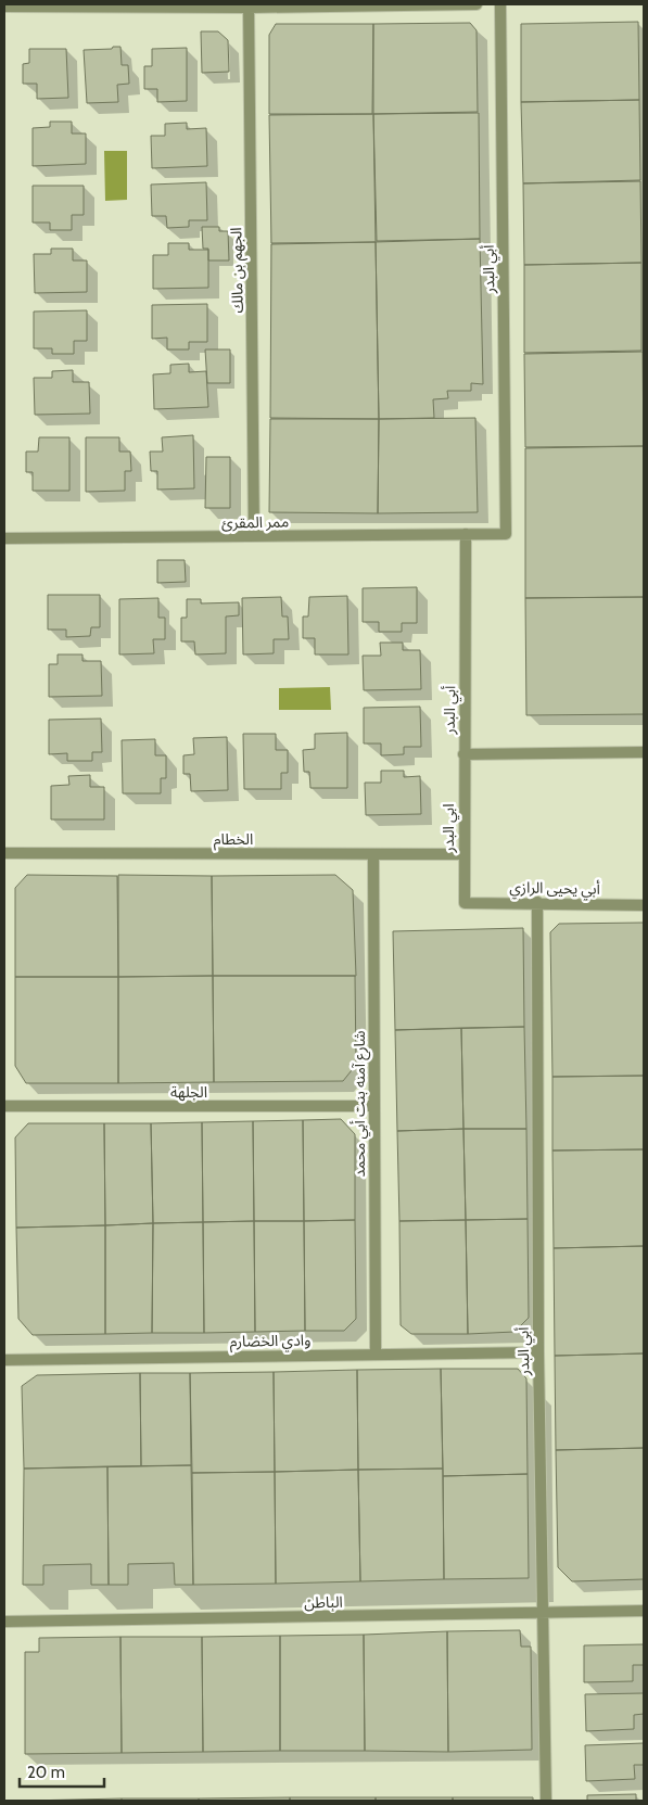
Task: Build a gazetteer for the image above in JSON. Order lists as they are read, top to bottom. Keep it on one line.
{"streets":{"street":["أبي البدر","الجهم بن مالك","ممر المقرئ","ابي البدر","الخطام","أبي يحيى الرازي","الجلهة","شارع آمنه بنت أبي محمد","وادي الخضارم","الباطن"]},"crossings":[["أبي البدر","ممر المقرئ"],["أبي البدر","ابي البدر"],["أبي البدر","أبي يحيى الرازي"],["أبي البدر","وادي الخضارم"],["أبي البدر","الباطن"],["الجهم بن مالك","ممر المقرئ"],["ابي البدر","الخطام"],["ابي البدر","أبي يحيى الرازي"],["الخطام","شارع آمنه بنت أبي محمد"],["الجلهة","شارع آمنه بنت أبي محمد"],["شارع آمنه بنت أبي محمد","وادي الخضارم"]],"scale_bar":"20 m"}
